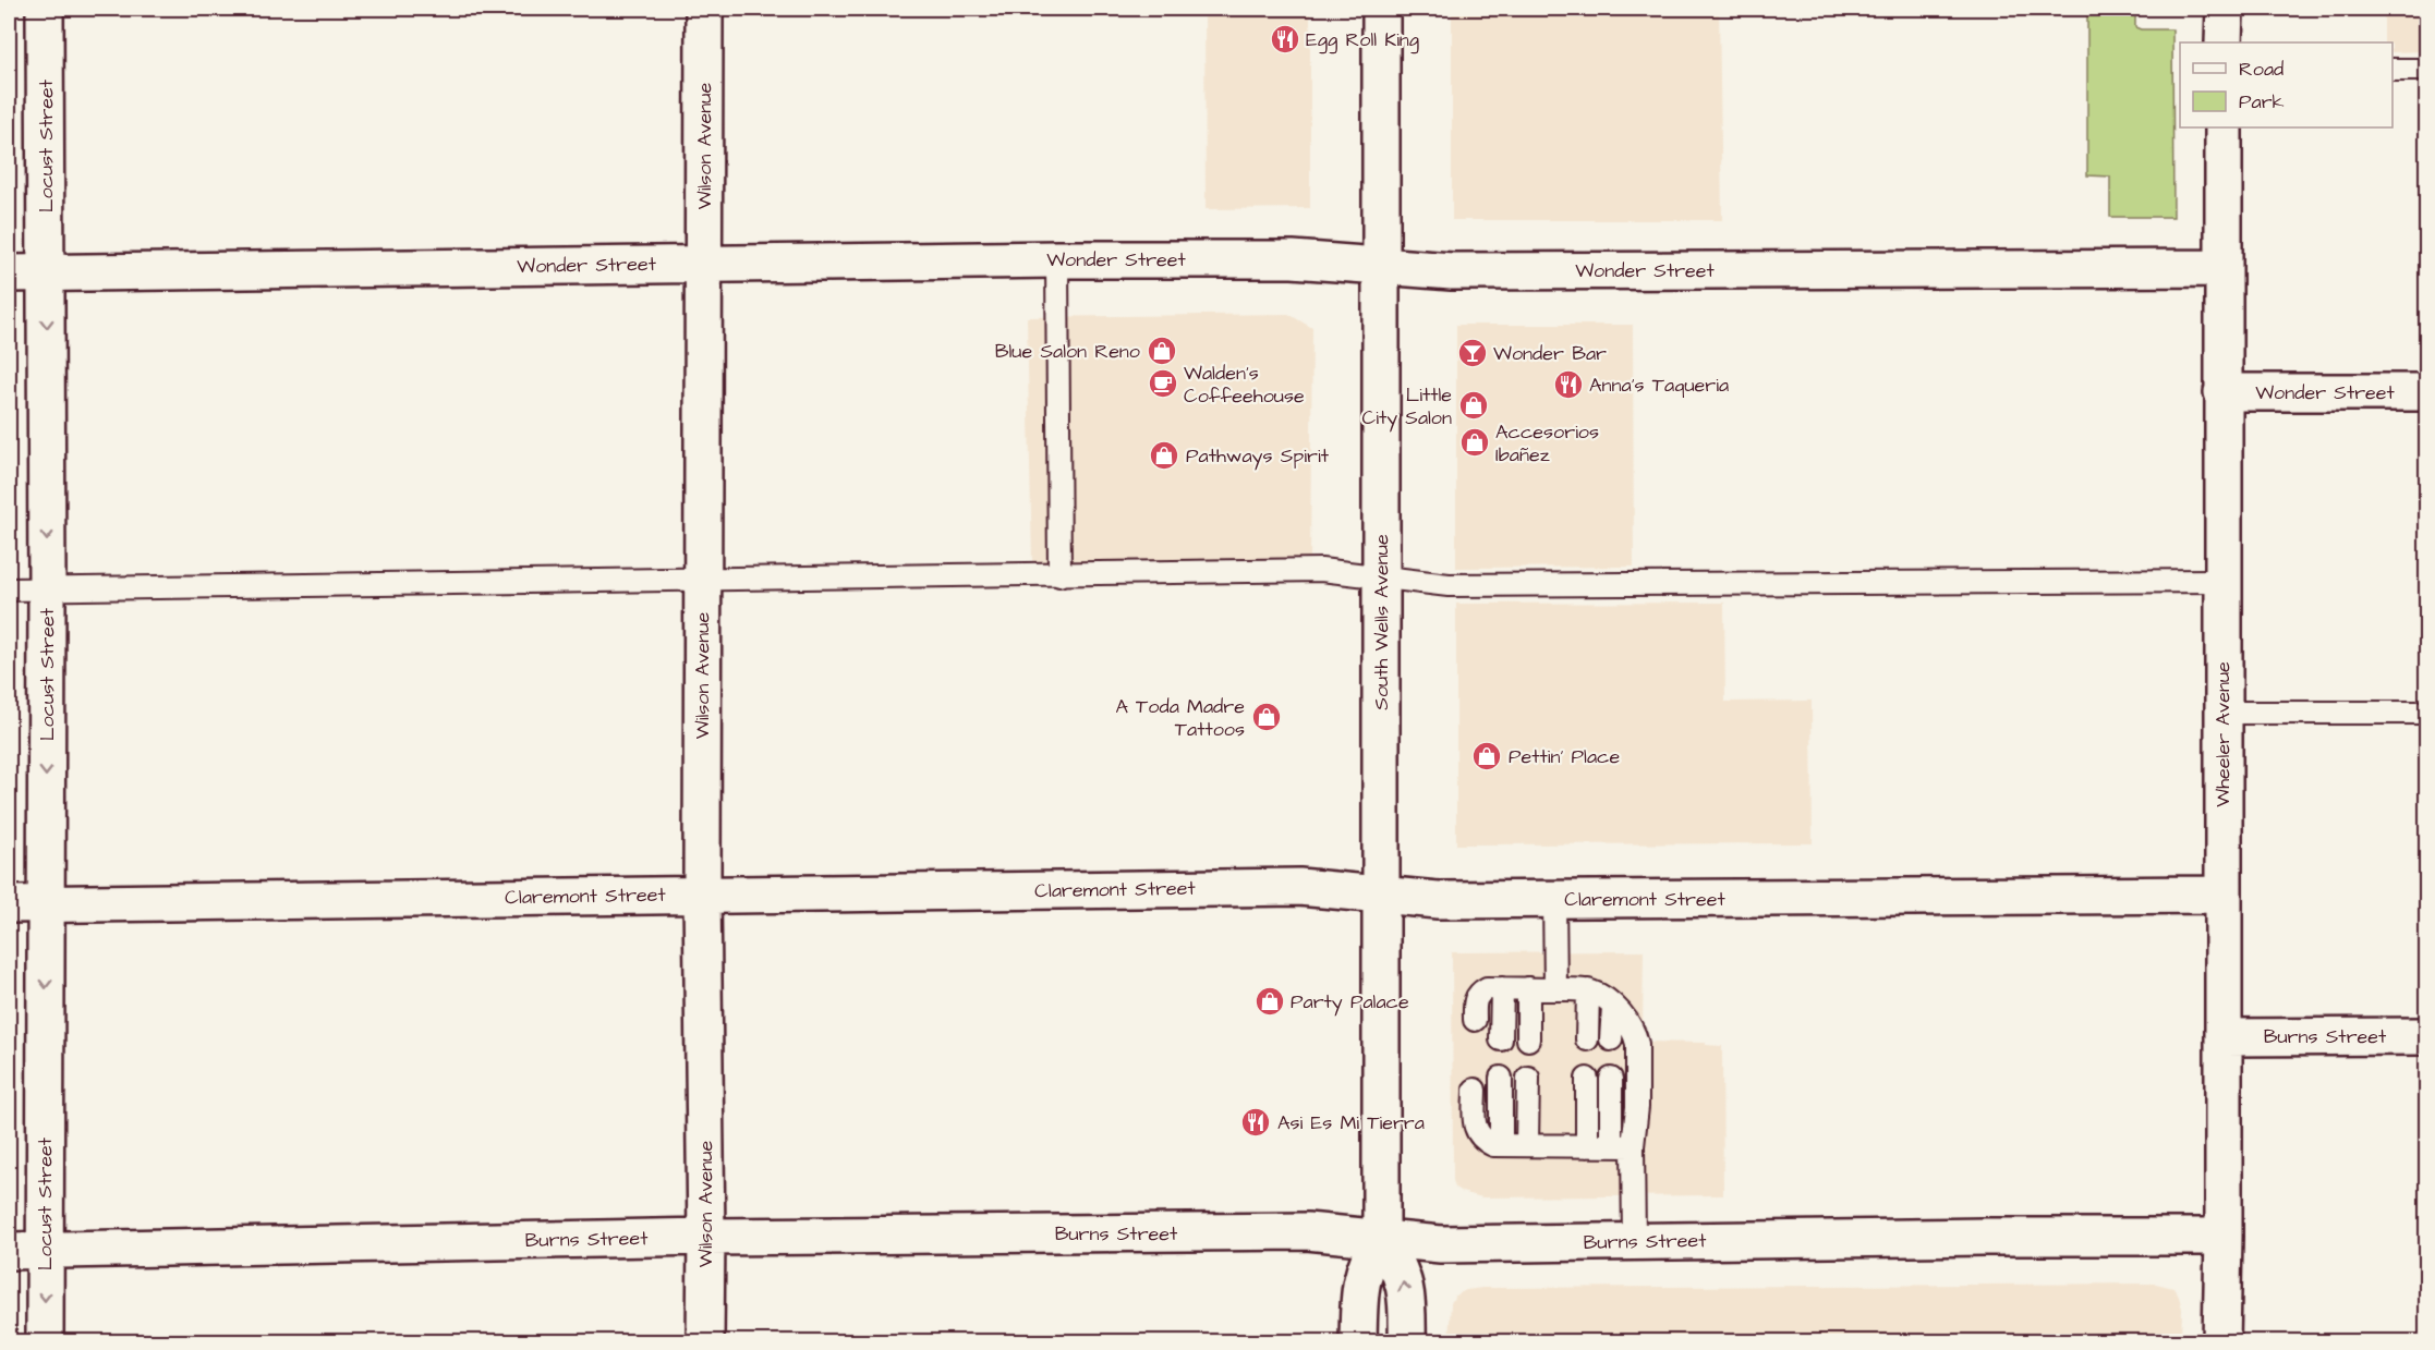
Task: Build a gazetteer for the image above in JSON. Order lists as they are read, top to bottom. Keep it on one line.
{"streets":{"street":["Locust Street","Wilson Avenue","Wonder Street","South Wells Avenue","Wheeler Avenue","Claremont Street","Burns Street"]},"crossings":[["Locust Street","Wonder Street"],["Locust Street","Claremont Street"],["Locust Street","Burns Street"],["Wilson Avenue","Wonder Street"],["Wilson Avenue","Claremont Street"],["Wilson Avenue","Burns Street"],["Wonder Street","South Wells Avenue"],["Wonder Street","Wheeler Avenue"],["South Wells Avenue","Claremont Street"],["South Wells Avenue","Burns Street"],["Wheeler Avenue","Claremont Street"],["Wheeler Avenue","Burns Street"]],"one_way":["Locust Street"],"places":{"restaurant":["Egg Roll King","Anna's Taqueria","Asi Es Mi Tierra"],"shop":["Blue Salon Reno","Little City Salon","Accesorios Ibañez","Pathways Spirit","A Toda Madre Tattoos","Pettin' Place","Party Palace"],"bar":["Wonder Bar"],"cafe":["Walden's Coffeehouse"]},"legend":["Road","Park"]}
